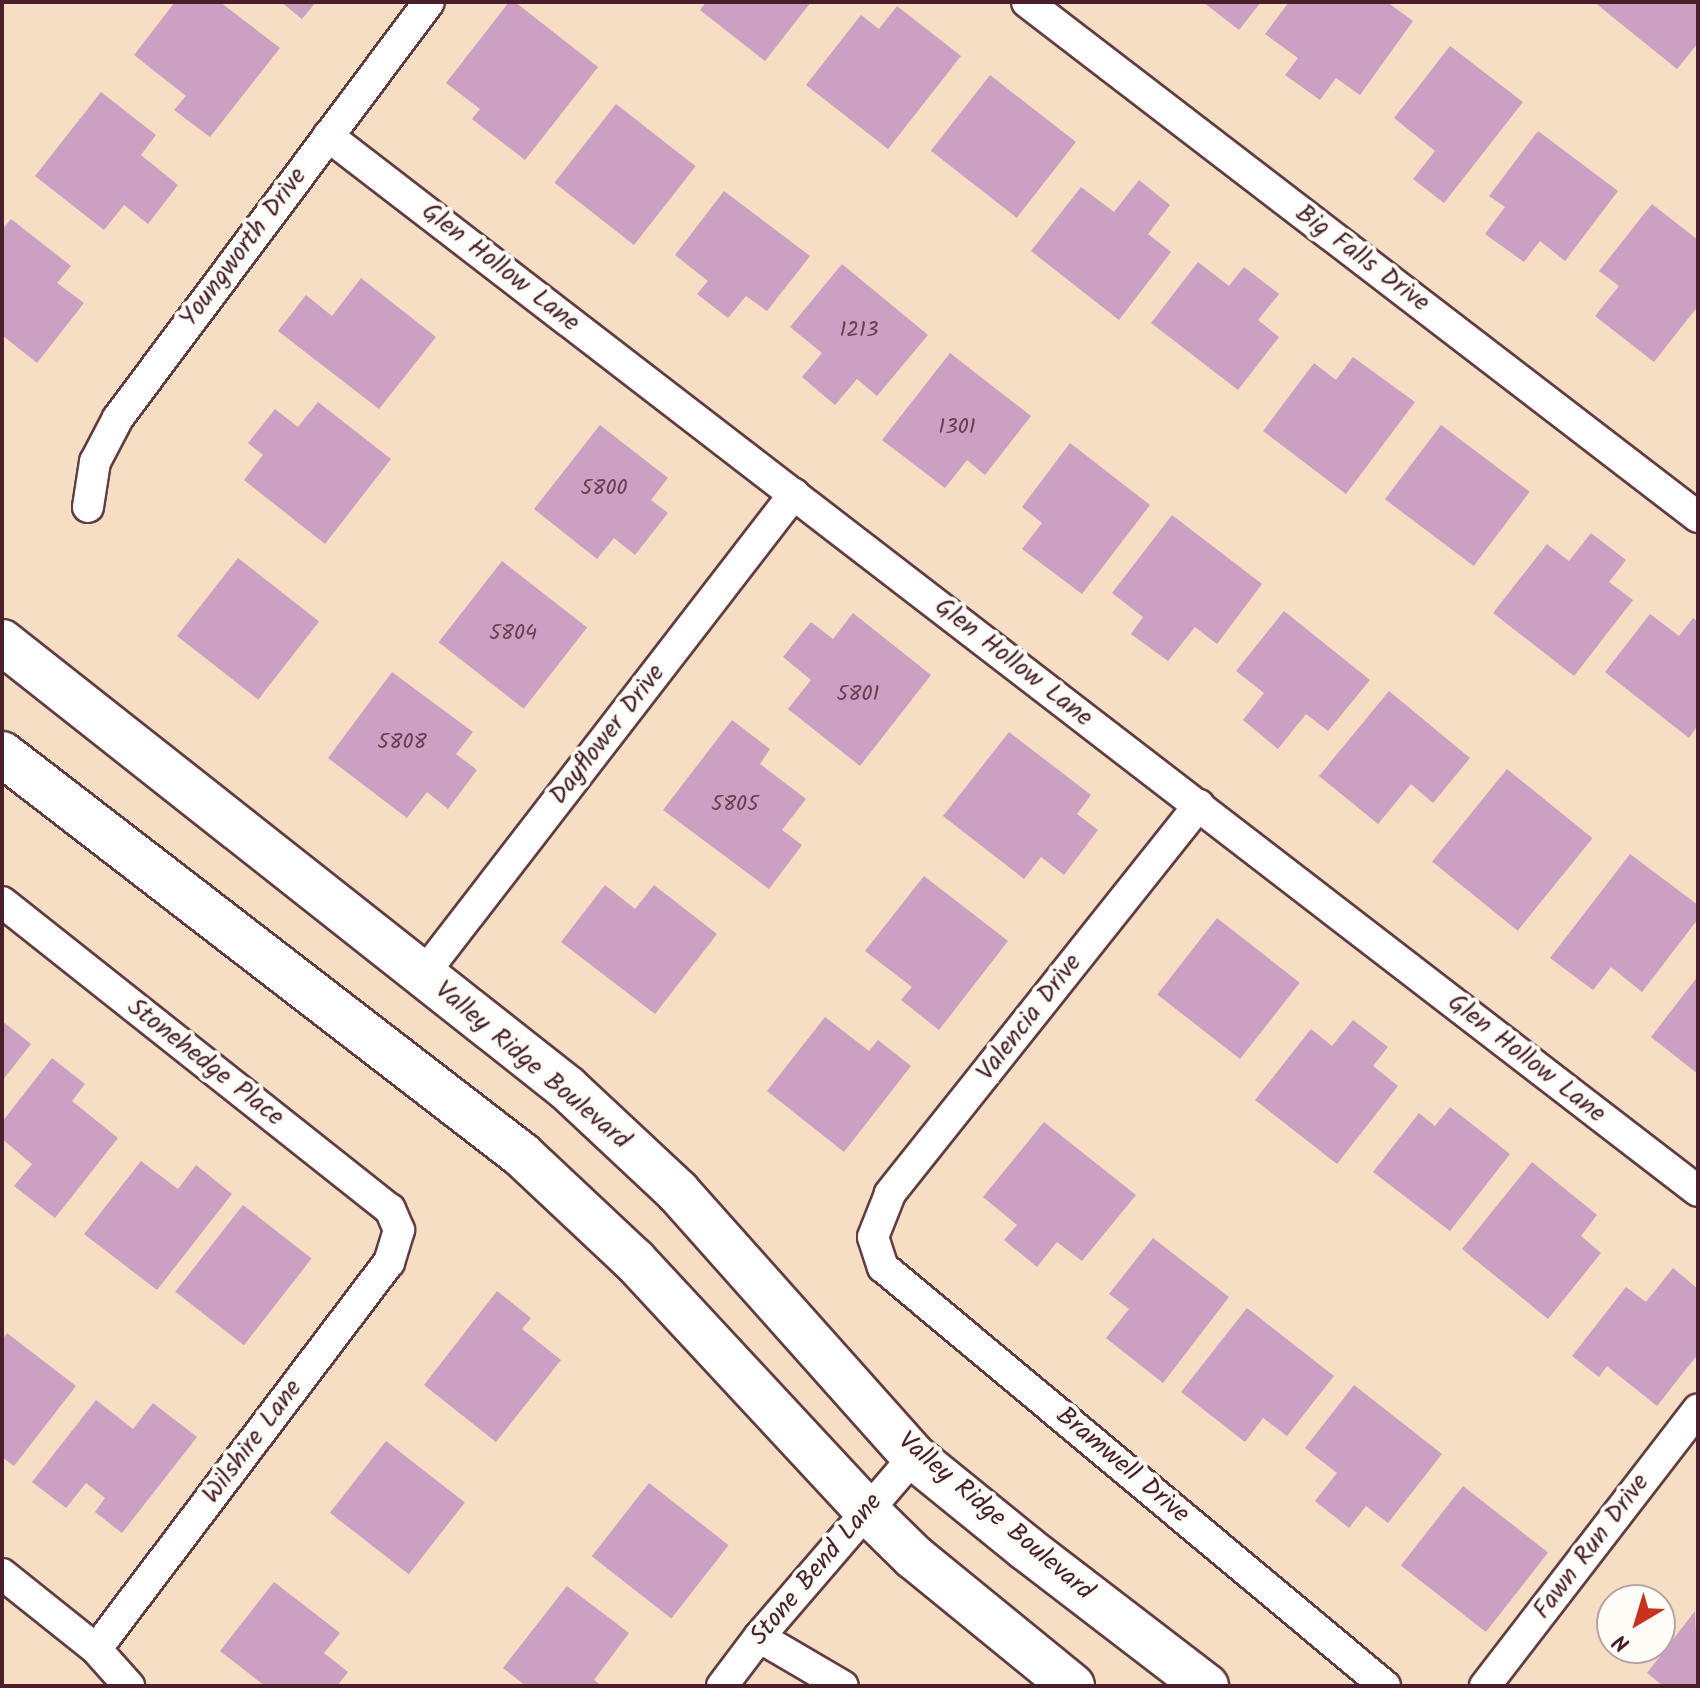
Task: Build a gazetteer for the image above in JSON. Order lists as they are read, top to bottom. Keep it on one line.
{"streets":{"main road":["Valley Ridge Boulevard"],"street":["Youngworth Drive","Big Falls Drive","Glen Hollow Lane","Dayflower Drive","Valencia Drive","Stonehedge Place","Wilshire Lane","Bramwell Drive","Fawn Run Drive","Stone Bend Lane"]},"crossings":[["Youngworth Drive","Glen Hollow Lane"],["Glen Hollow Lane","Dayflower Drive"],["Glen Hollow Lane","Valencia Drive"],["Dayflower Drive","Valley Ridge Boulevard"],["Valencia Drive","Bramwell Drive"],["Stonehedge Place","Wilshire Lane"],["Valley Ridge Boulevard","Stone Bend Lane"]],"house_numbers":["1213","1301","5800","5804","5801","5808","5805"],"north":"bottom left"}
